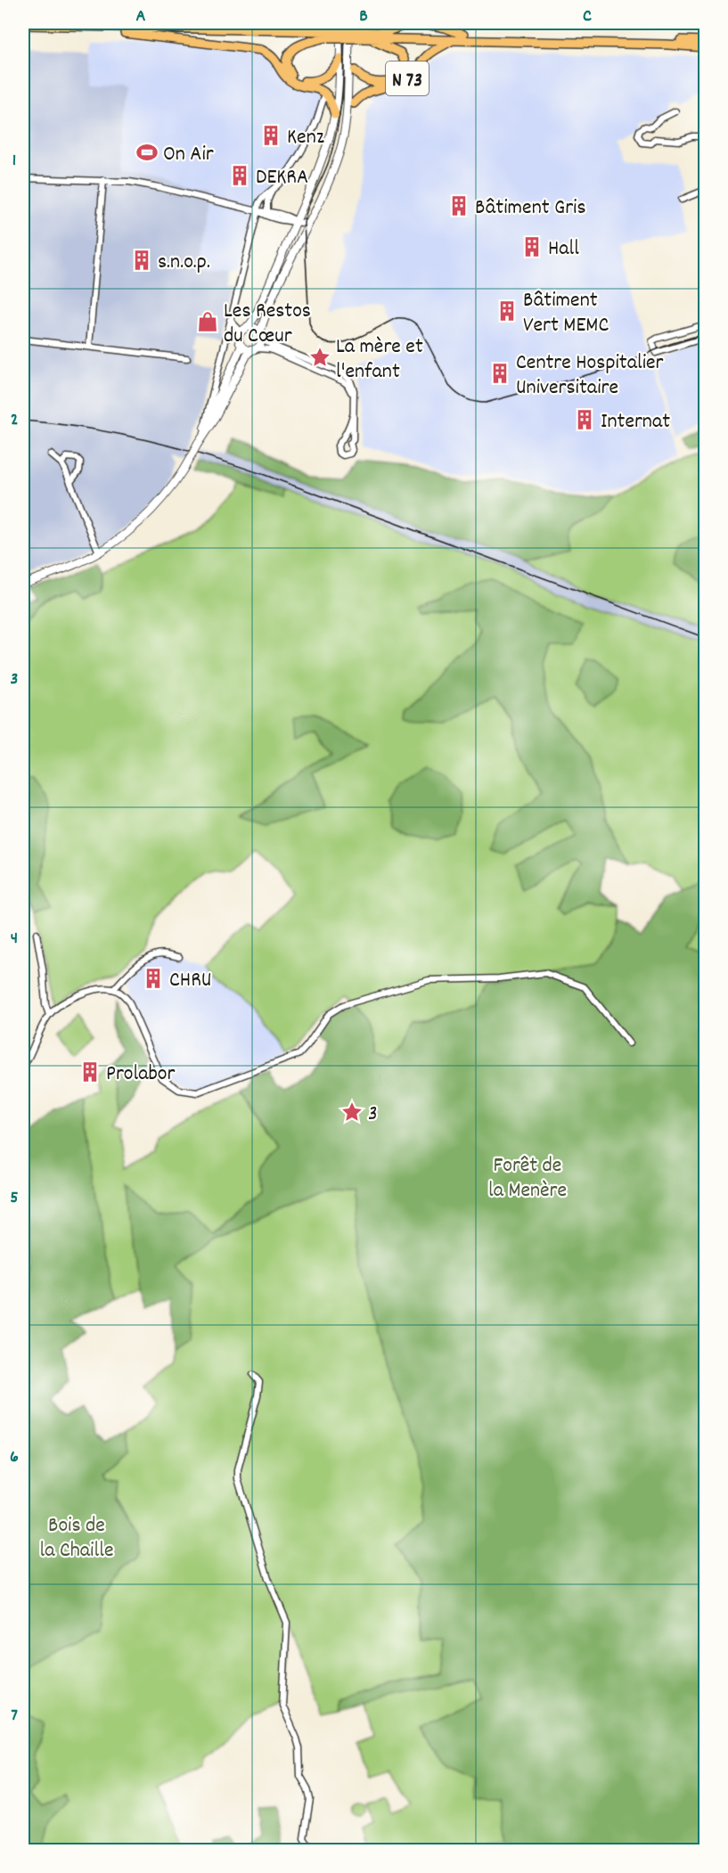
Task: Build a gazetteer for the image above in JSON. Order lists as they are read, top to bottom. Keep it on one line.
{"streets":{"main road":["N 73"]},"parks":["Forêt de la Menère","Bois de la Chaille"],"places":{"building":["Kenz","DEKRA","Bâtiment Gris","Hall","s.n.o.p.","Bâtiment Vert MEMC","Centre Hospitalier Universitaire","Internat","CHRU","Prolabor"],"sports":["On Air"],"shop":["Les Restos du Cœur"],"place":["La mère et l'enfant","3"]},"grid":{"columns":["A","B","C"],"rows":["1","2","3","4","5","6","7"]}}
